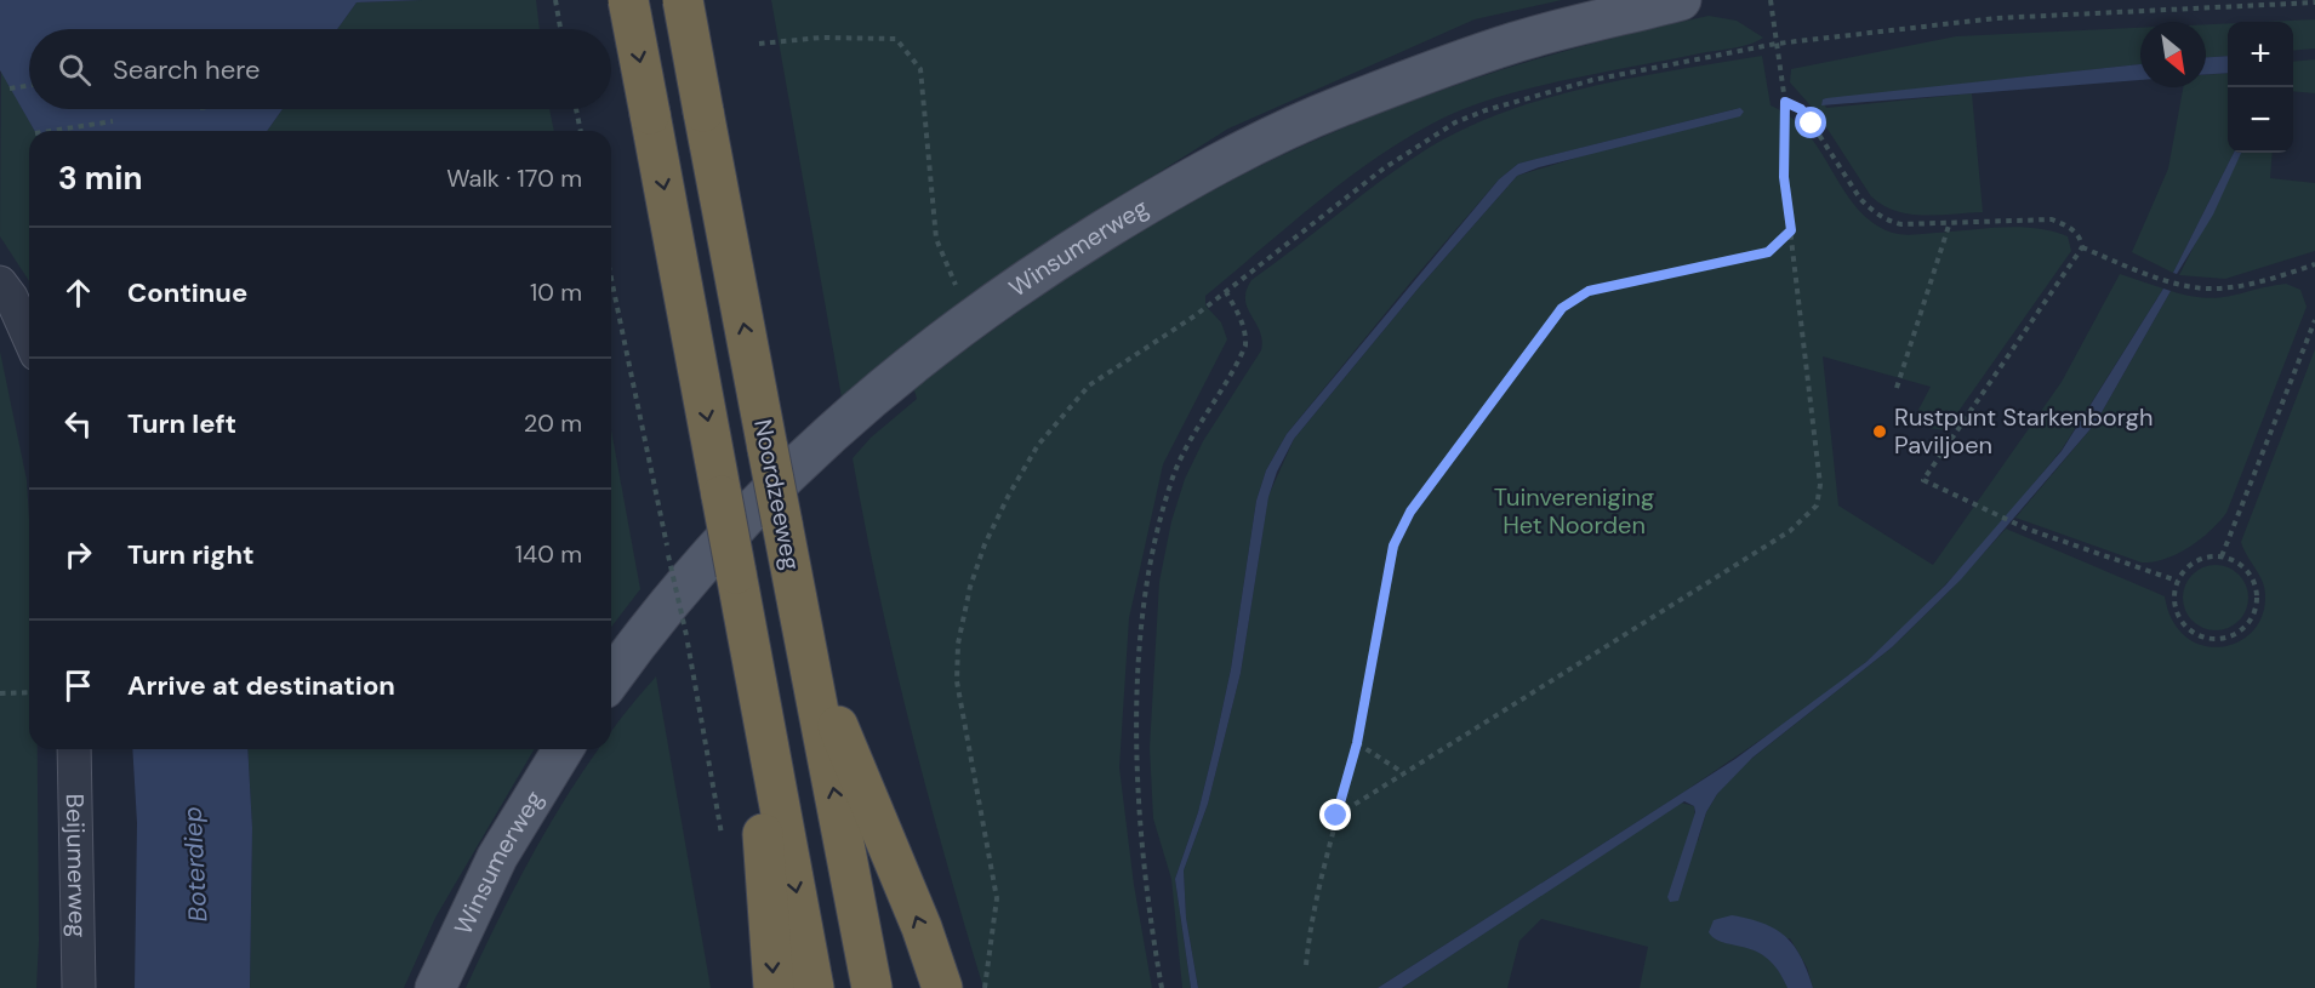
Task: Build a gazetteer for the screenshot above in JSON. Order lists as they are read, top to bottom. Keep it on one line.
{"streets":{"highway":["Noordzeeweg"],"main road":["Winsumerweg"],"street":["Beijumerweg"]},"water":["Boterdiep"],"parks":["Tuinvereniging Het Noorden"],"places":["Rustpunt Starkenborgh Paviljoen"],"north":"bottom right","page":{"map_buttons":["+","−"],"search":"Search here","heading":["3 min","Walk · 170 m"],"list":[["Continue","10 m"],["Turn left","20 m"],["Turn right","140 m"],"Arrive at destination"]}}
